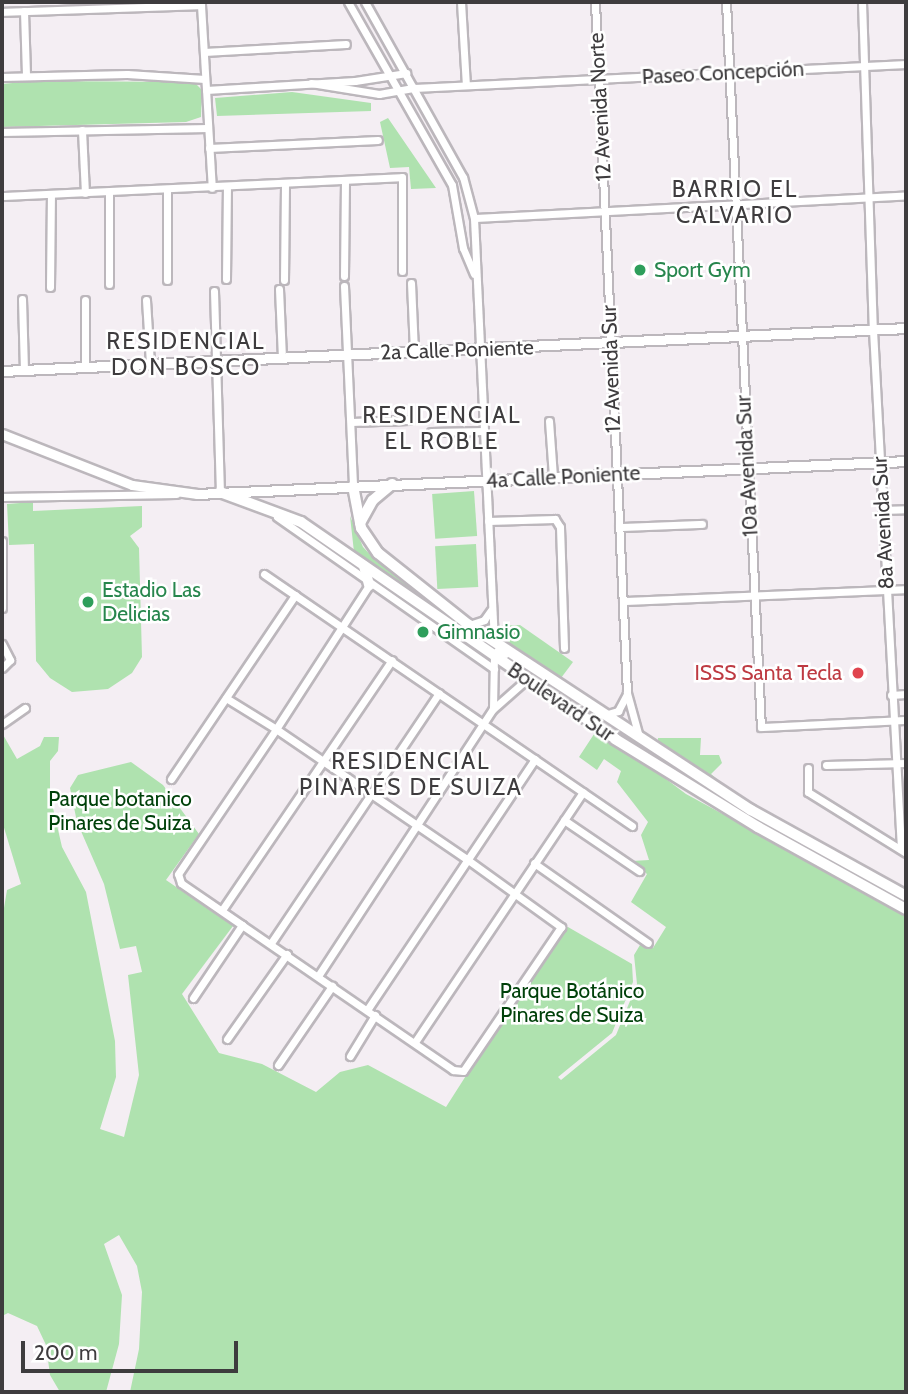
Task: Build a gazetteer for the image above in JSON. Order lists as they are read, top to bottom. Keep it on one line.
{"streets":{"highway":["Boulevard Sur"],"main road":["2a Calle Poniente","4a Calle Poniente"],"street":["Paseo Concepción","12 Avenida Norte","12 Avenida Sur","10a Avenida Sur","8a Avenida Sur"]},"crossings":[["Paseo Concepción","12 Avenida Norte"],["Paseo Concepción","10a Avenida Sur"],["Paseo Concepción","8a Avenida Sur"],["12 Avenida Norte","12 Avenida Sur"],["2a Calle Poniente","12 Avenida Sur"],["2a Calle Poniente","10a Avenida Sur"],["2a Calle Poniente","8a Avenida Sur"],["12 Avenida Sur","4a Calle Poniente"],["12 Avenida Sur","Boulevard Sur"],["10a Avenida Sur","4a Calle Poniente"],["10a Avenida Sur","8a Avenida Sur"],["4a Calle Poniente","8a Avenida Sur"],["4a Calle Poniente","Boulevard Sur"]],"districts":["BARRIO EL CALVARIO","RESIDENCIAL DON BOSCO","RESIDENCIAL EL ROBLE","RESIDENCIAL PINARES DE SUIZA"],"parks":["Parque botanico Pinares de Suiza","Parque Botánico Pinares de Suiza"],"places":["Sport Gym","Estadio Las Delicias","Gimnasio","ISSS Santa Tecla"],"scale_bar":"200 m"}
